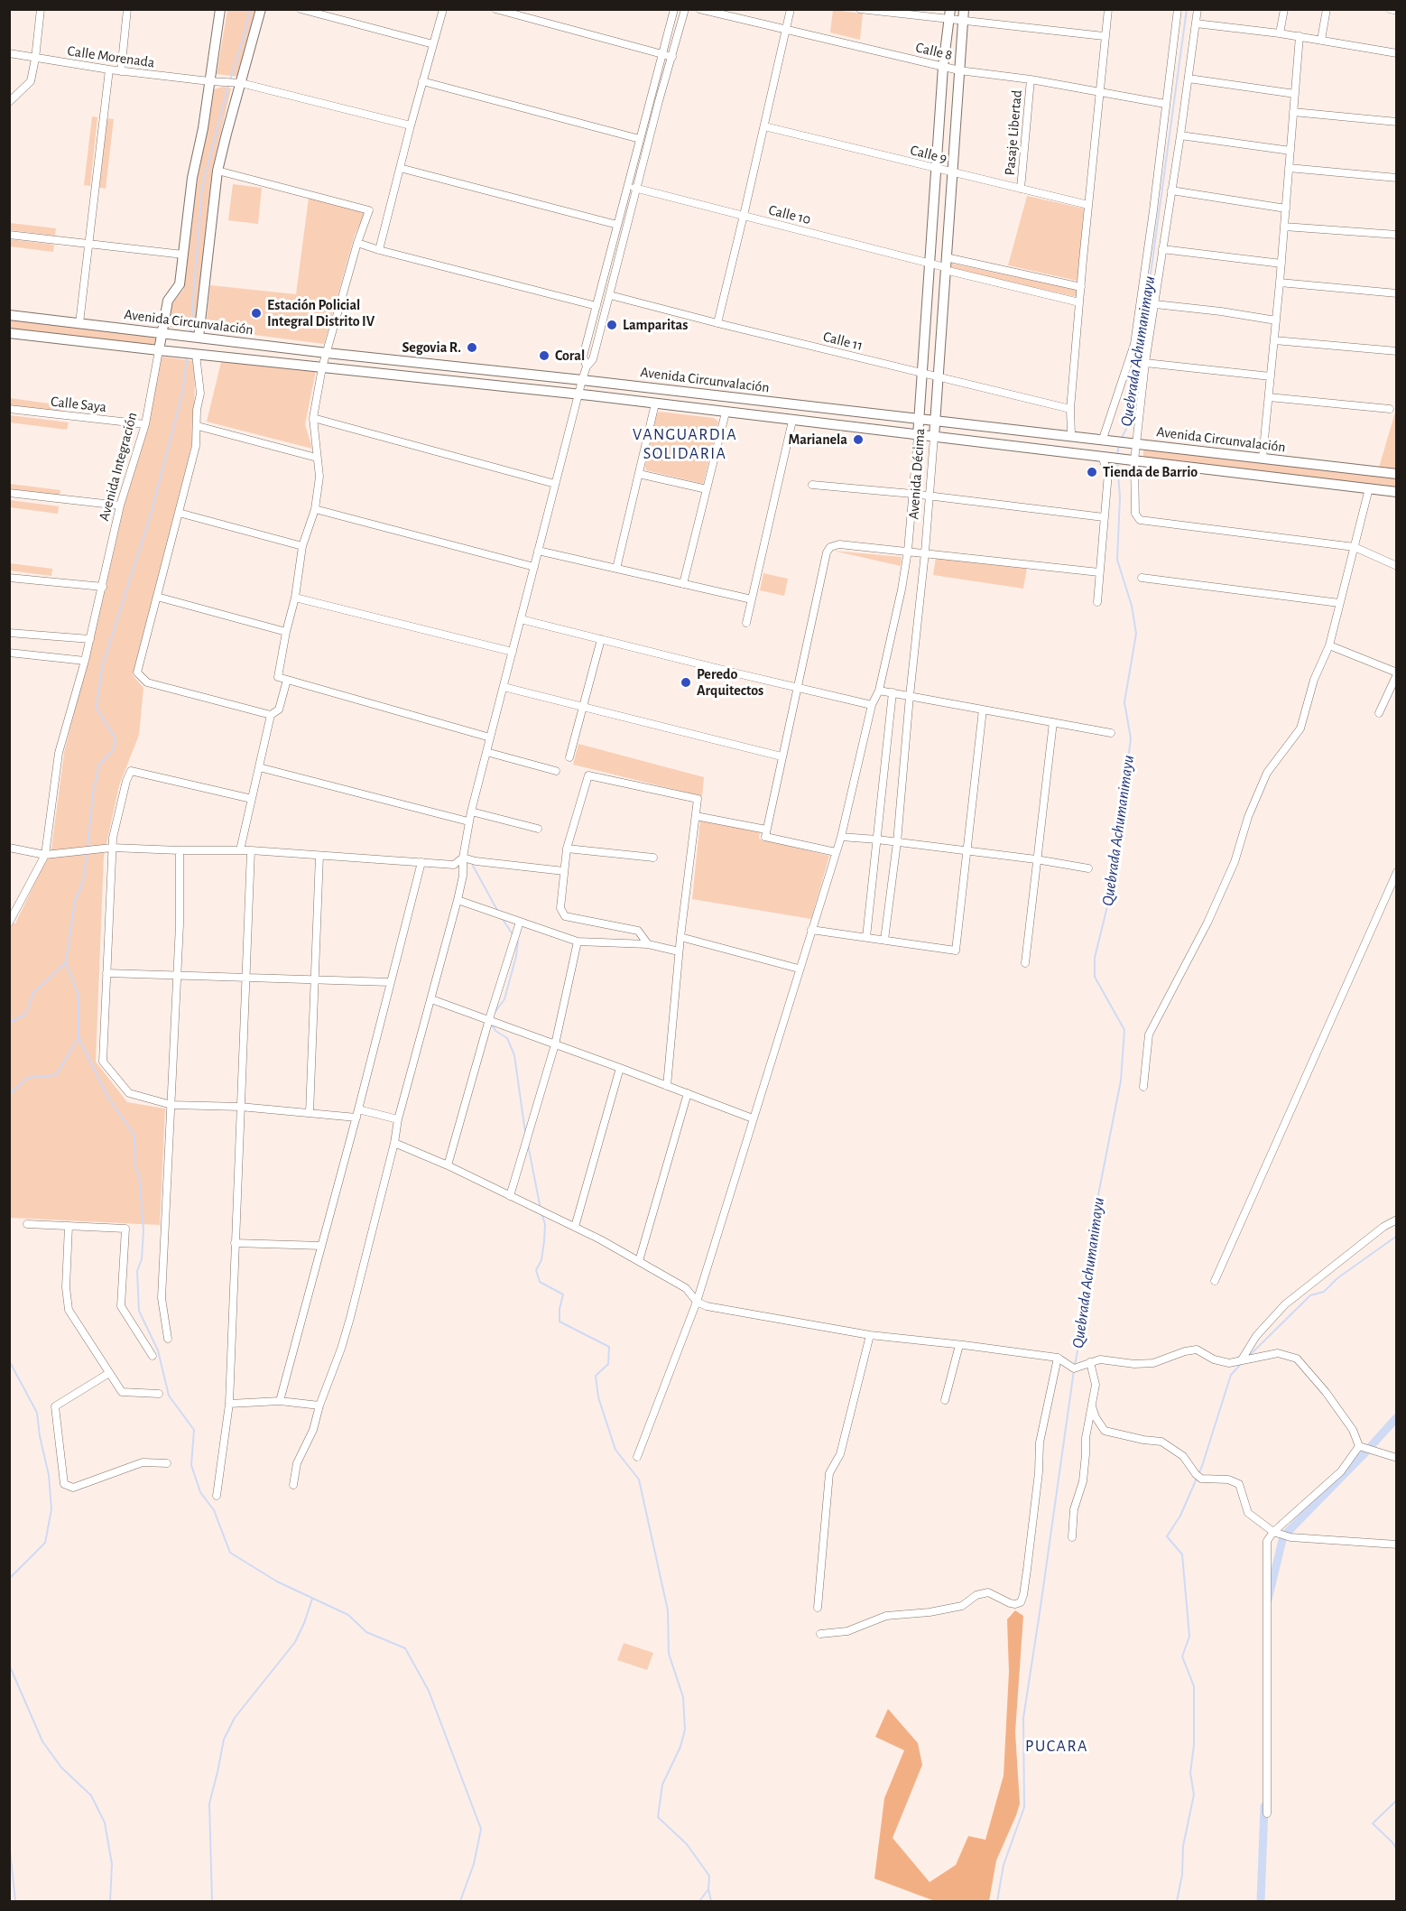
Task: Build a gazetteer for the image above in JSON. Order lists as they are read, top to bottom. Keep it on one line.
{"streets":{"main road":["Avenida Circunvalación","Avenida Integración","Avenida Décima"],"street":["Calle 8","Calle Morenada","Pasaje Libertad","Calle 9","Calle 10","Calle 11","Calle Saya"]},"crossings":[["Calle 8","Pasaje Libertad"],["Calle 8","Avenida Décima"],["Calle Morenada","Avenida Integración"],["Pasaje Libertad","Calle 9"],["Calle 9","Avenida Décima"],["Calle 10","Avenida Décima"],["Avenida Circunvalación","Avenida Integración"],["Avenida Circunvalación","Avenida Décima"],["Calle 11","Avenida Décima"],["Calle Saya","Avenida Integración"]],"districts":["VANGUARDIA SOLIDARIA","PUCARA"],"water":["Quebrada Achumanimayu"],"places":["Estación Policial Integral Distrito IV","Lamparitas","Segovia R.","Coral","Marianela","Tienda de Barrio","Peredo Arquitectos"]}
